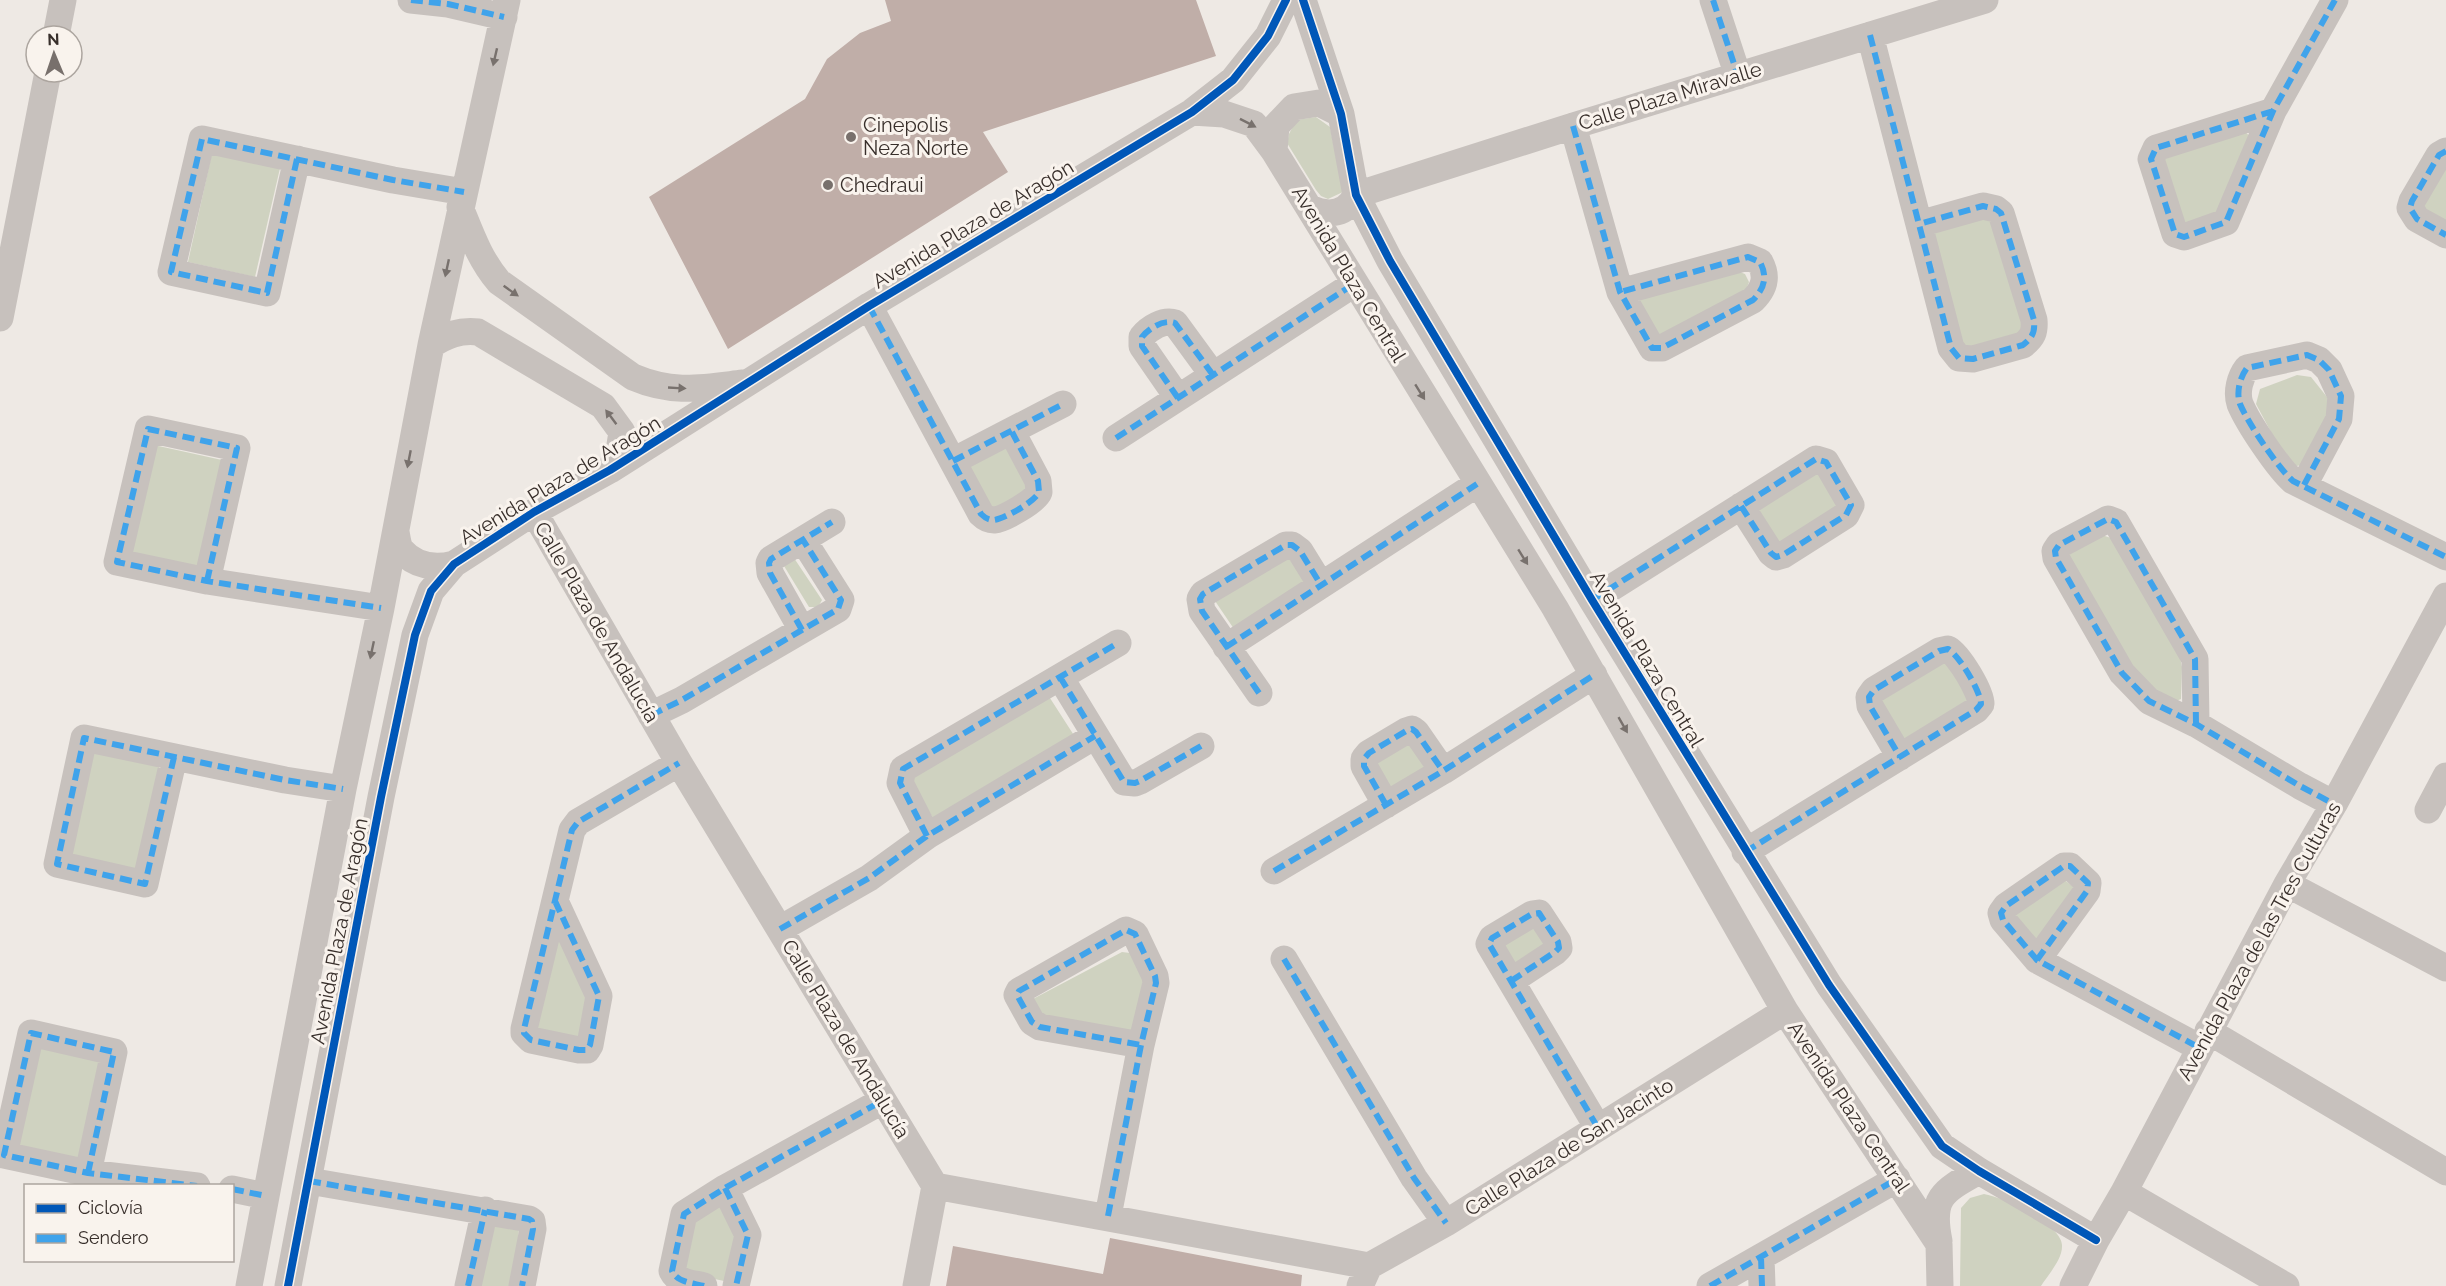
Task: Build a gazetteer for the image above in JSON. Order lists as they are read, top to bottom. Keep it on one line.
{"streets":{"street":["Calle Plaza Miravalle","Avenida Plaza de Aragón","Avenida Plaza Central","Calle Plaza de Andalucía","Avenida Plaza de las Tres Culturas","Calle Plaza de San Jacinto"]},"crossings":[["Calle Plaza Miravalle","Avenida Plaza Central"],["Avenida Plaza de Aragón","Avenida Plaza Central"],["Avenida Plaza de Aragón","Calle Plaza de Andalucía"],["Avenida Plaza Central","Avenida Plaza de las Tres Culturas"],["Avenida Plaza Central","Calle Plaza de San Jacinto"]],"places":["Cinepolis Neza Norte","Chedraui"],"legend":["Ciclovía","Sendero"],"north":"top"}
